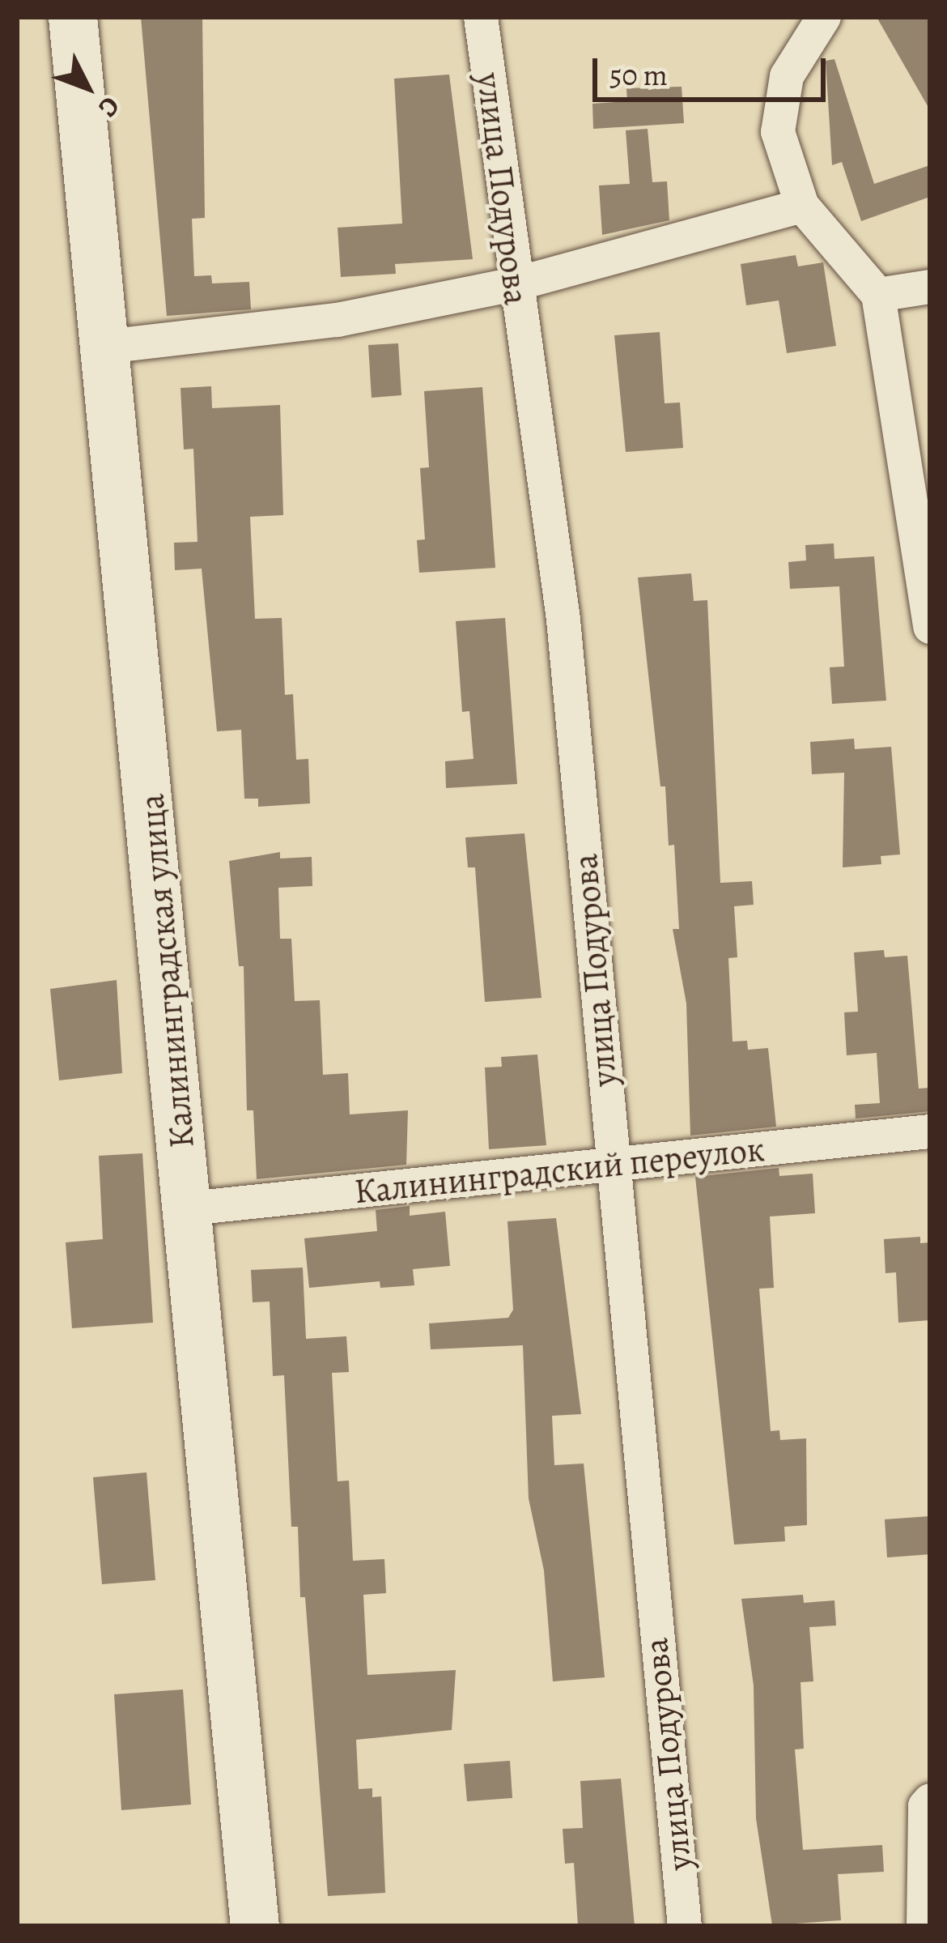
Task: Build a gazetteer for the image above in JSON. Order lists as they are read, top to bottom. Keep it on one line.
{"streets":{"street":["улица Подурова","Калининградская улица","Калининградский переулок"]},"crossings":[["улица Подурова","Калининградский переулок"],["Калининградская улица","Калининградский переулок"]],"scale_bar":"50 m","north":"bottom right"}
